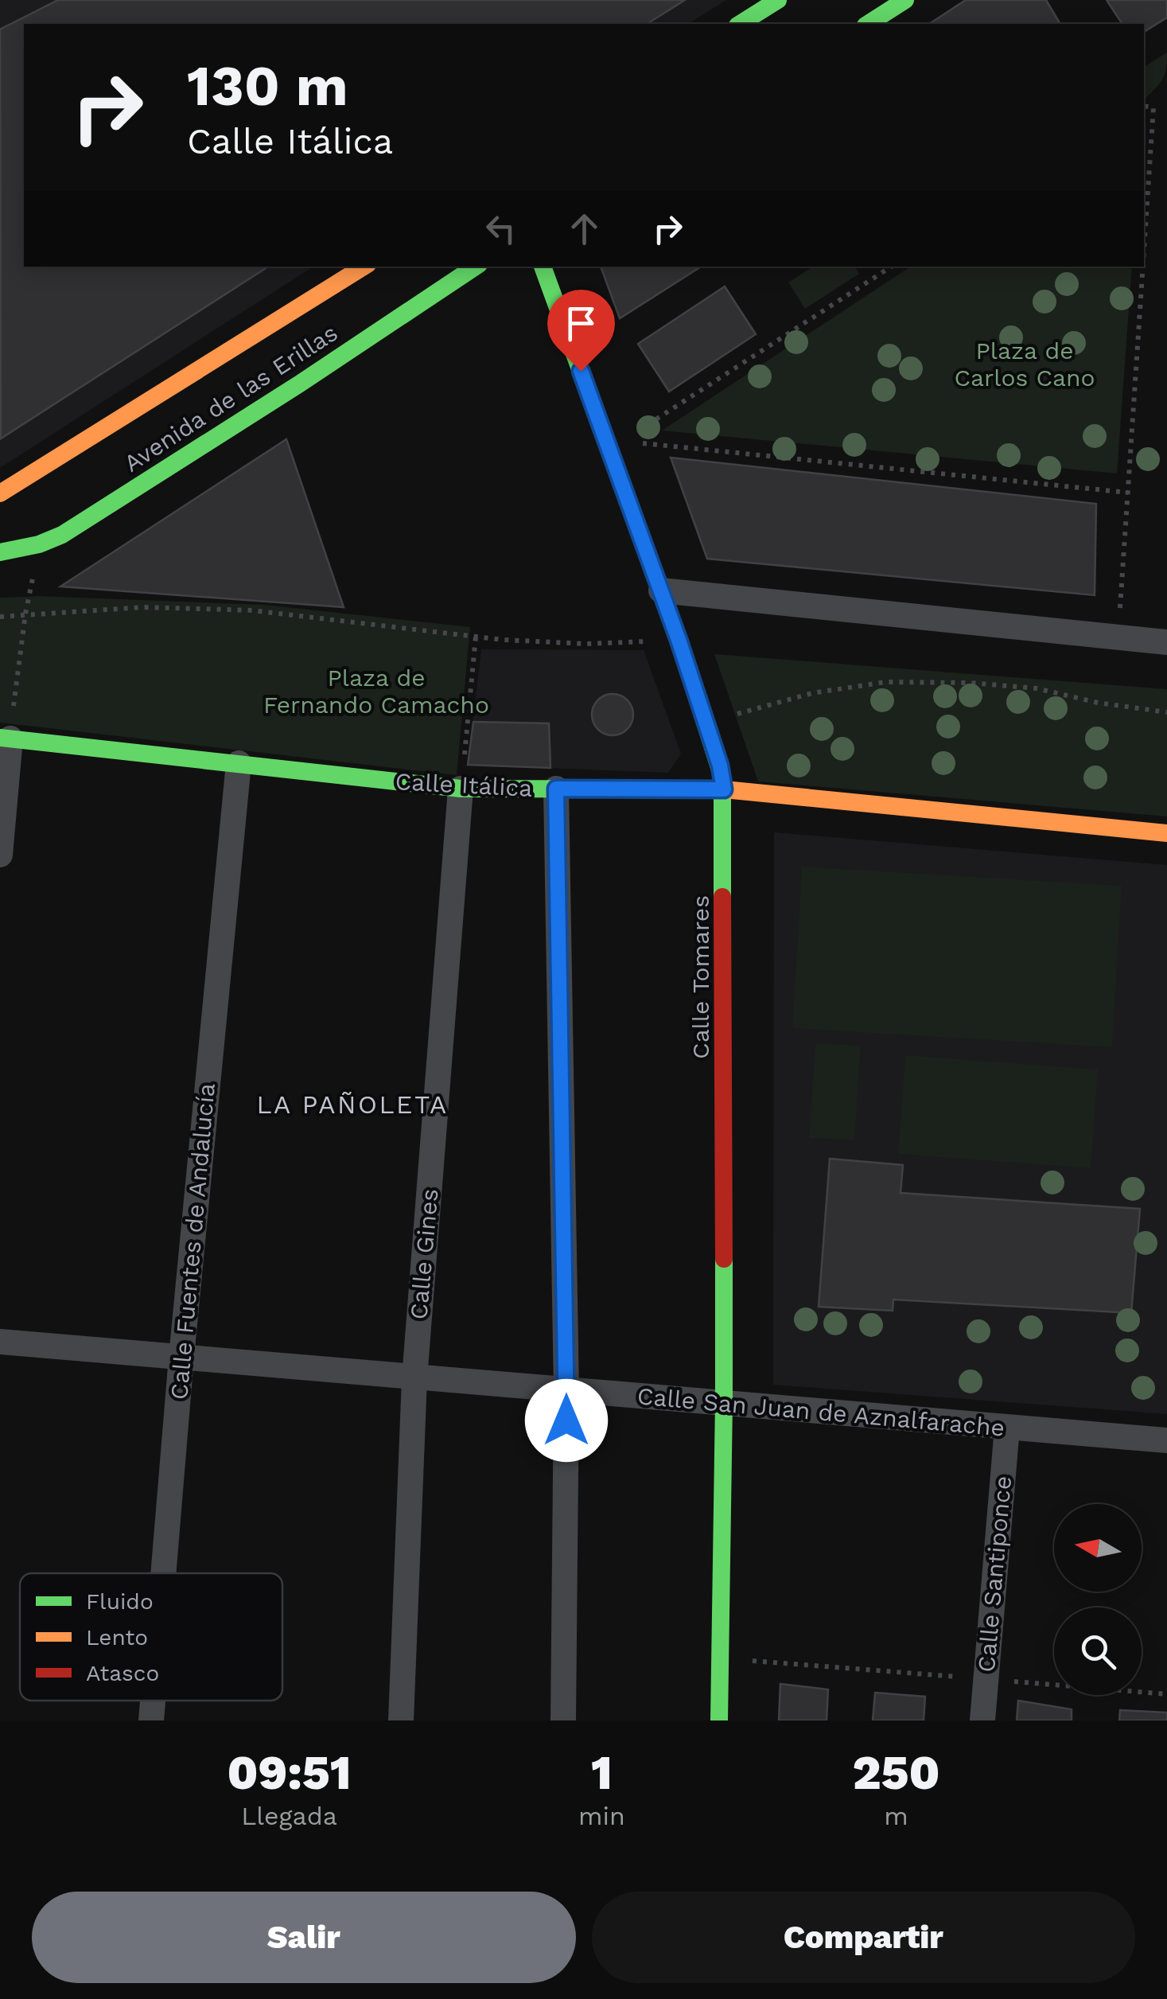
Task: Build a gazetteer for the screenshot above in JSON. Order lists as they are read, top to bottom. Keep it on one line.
{"streets":{"street":["Avenida de las Erillas","Calle Itálica","Calle Tomares","Calle Fuentes de Andalucía","Calle Gines","Calle San Juan de Aznalfarache","Calle Santiponce"]},"crossings":[["Calle Itálica","Calle Tomares"],["Calle Itálica","Calle Fuentes de Andalucía"],["Calle Itálica","Calle Gines"],["Calle Tomares","Calle San Juan de Aznalfarache"],["Calle Fuentes de Andalucía","Calle San Juan de Aznalfarache"],["Calle Gines","Calle San Juan de Aznalfarache"],["Calle San Juan de Aznalfarache","Calle Santiponce"]],"districts":["LA PAÑOLETA"],"parks":["Plaza de Carlos Cano","Plaza de Fernando Camacho"],"legend":["Fluido","Lento","Atasco"],"north":"left","page":{"turn":["130 m","Calle Itálica"],"eta":["09:51","Llegada","1","min","250","m"],"buttons":["Salir","Compartir"]}}
